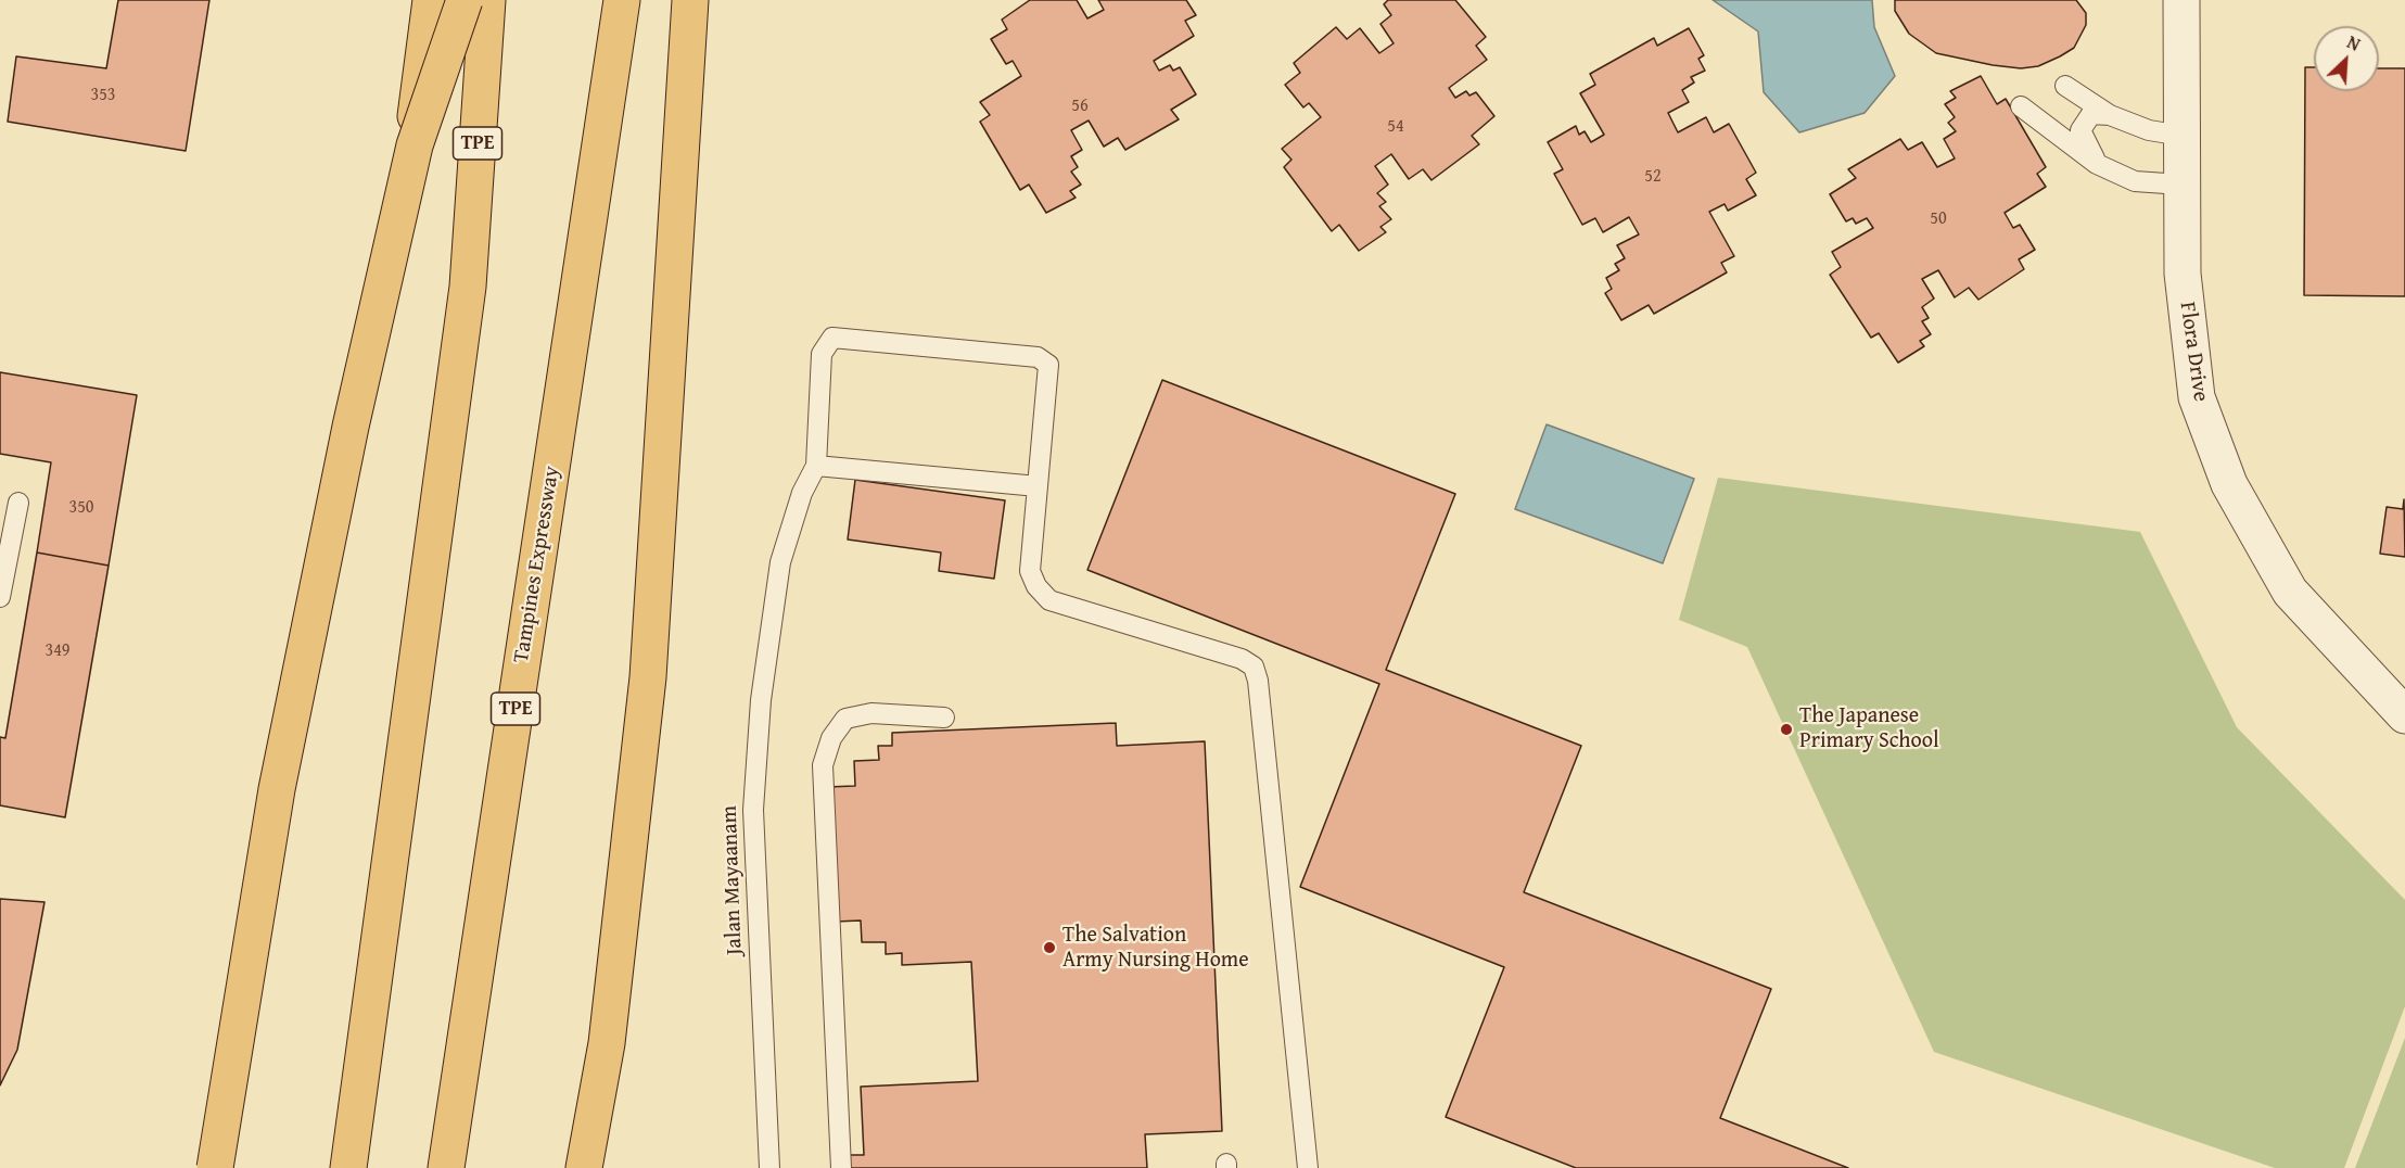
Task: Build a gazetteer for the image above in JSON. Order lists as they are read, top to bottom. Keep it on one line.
{"streets":{"highway":["TPE","Tampines Expressway"],"street":["Flora Drive"],"lane":["Jalan Mayaanam"]},"places":["The Japanese Primary School","The Salvation Army Nursing Home"],"house_numbers":["353","56","54","52","50","350","349"],"north":"top right"}
